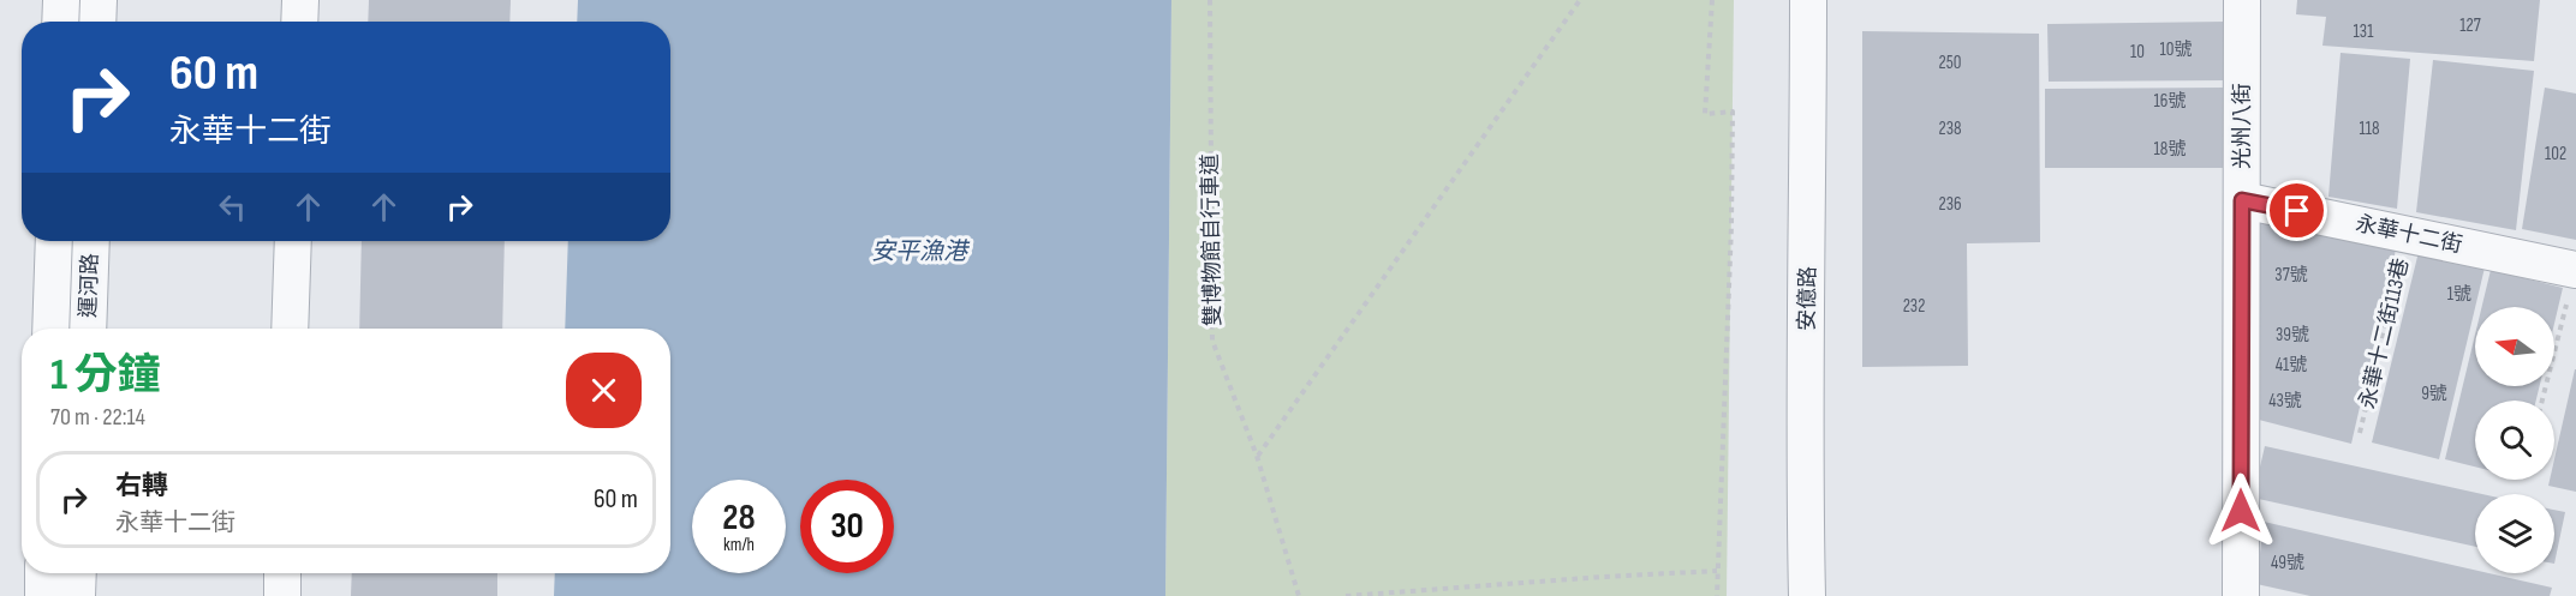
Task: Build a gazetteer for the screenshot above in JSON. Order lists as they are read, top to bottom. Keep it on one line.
{"streets":{"street":["光州八街","永華十二街","運河路","安億路"],"path":["雙博物館自行車道","永華十二街113巷"]},"crossings":[["光州八街","永華十二街"],["永華十二街","永華十二街113巷"]],"water":["安平漁港"],"house_numbers":["127","131","10號","10","250","16號","238","118","18號","102","236","37號","1號","232","39號","41號","9號","43號","49號"],"north":"left","page":{"turn":["60 m","永華十二街"],"heading":["1 分鐘","70 m · 22:14"],"list":[{"name":"右轉","note":"永華十二街","value":"60 m"}],"speed":"28 km/h","limit":"30"}}
